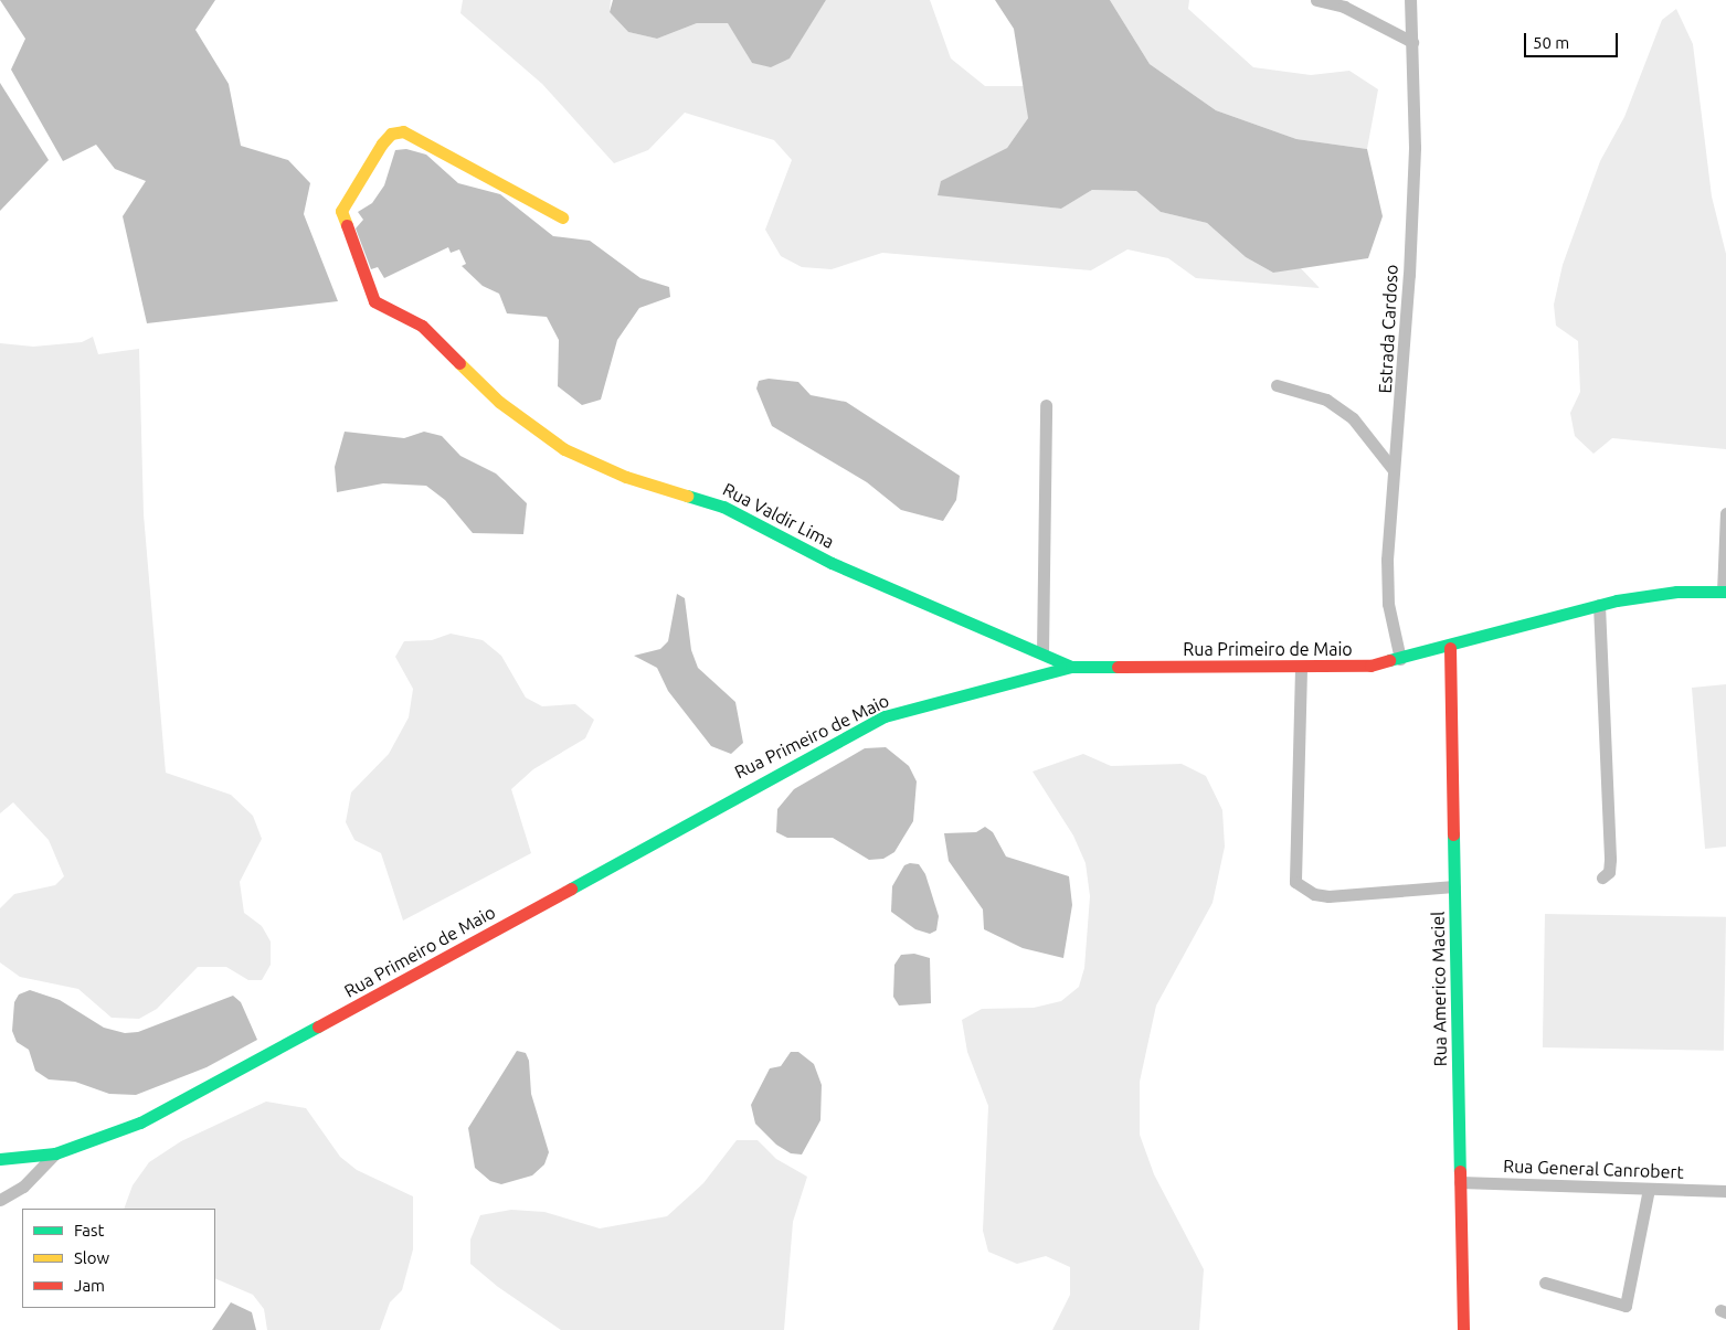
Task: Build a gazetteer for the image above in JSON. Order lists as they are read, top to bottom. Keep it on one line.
{"streets":{"street":["Estrada Cardoso","Rua Valdir Lima","Rua Primeiro de Maio","Rua Americo Maciel","Rua General Canrobert"]},"crossings":[["Estrada Cardoso","Rua Primeiro de Maio"],["Rua Valdir Lima","Rua Primeiro de Maio"],["Rua Primeiro de Maio","Rua Americo Maciel"],["Rua Americo Maciel","Rua General Canrobert"]],"legend":["Fast","Slow","Jam"],"scale_bar":"50 m"}
